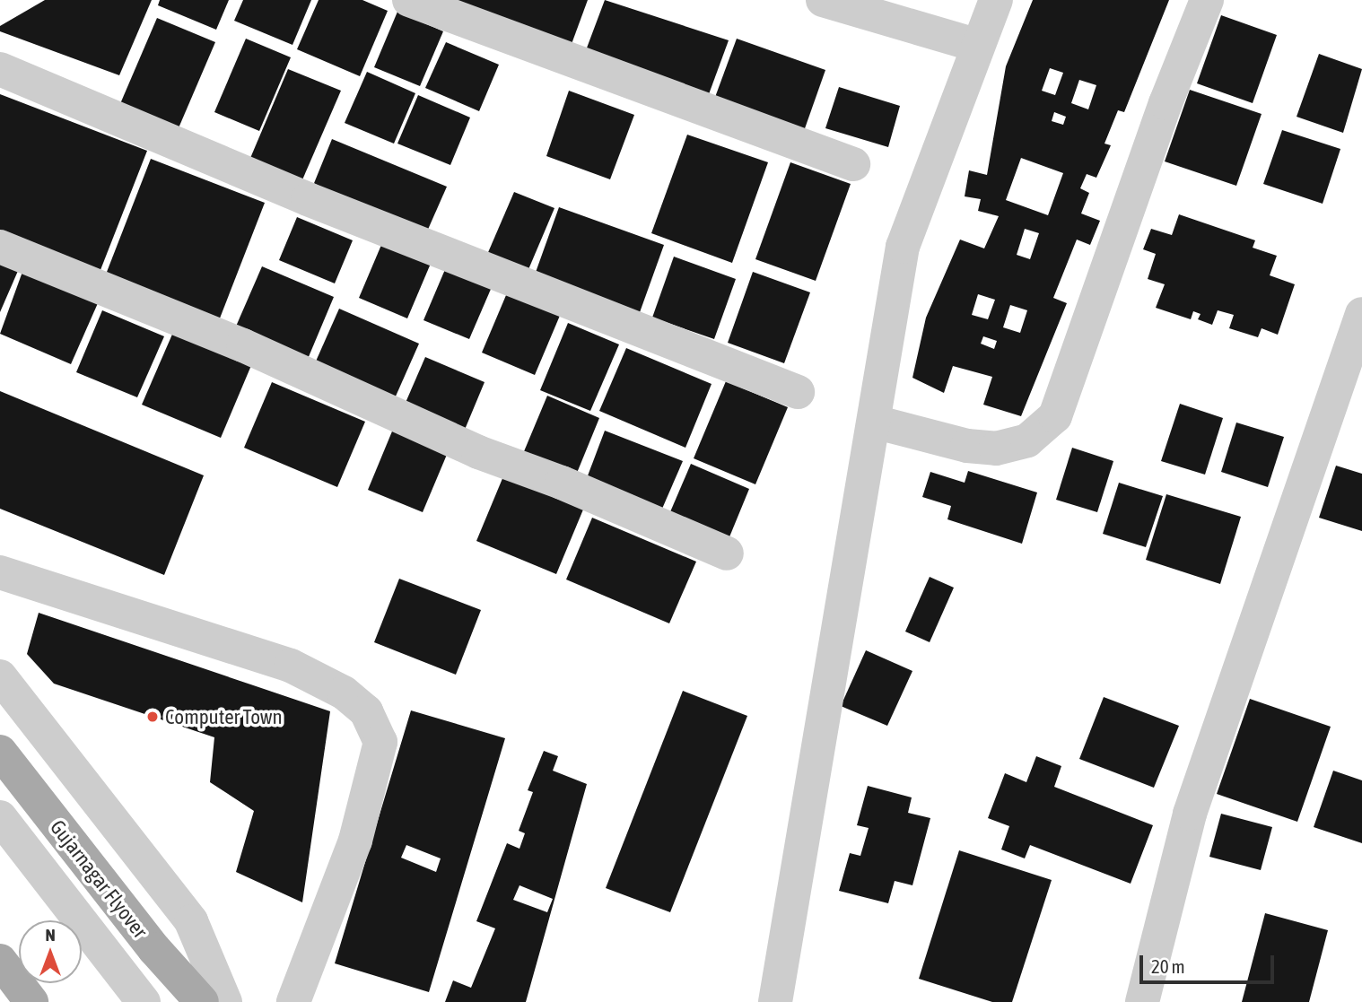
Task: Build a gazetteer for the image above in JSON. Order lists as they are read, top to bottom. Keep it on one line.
{"streets":{"main road":["Gujarnagar Flyover"]},"places":["Computer Town"],"scale_bar":"20 m","north":"top"}
